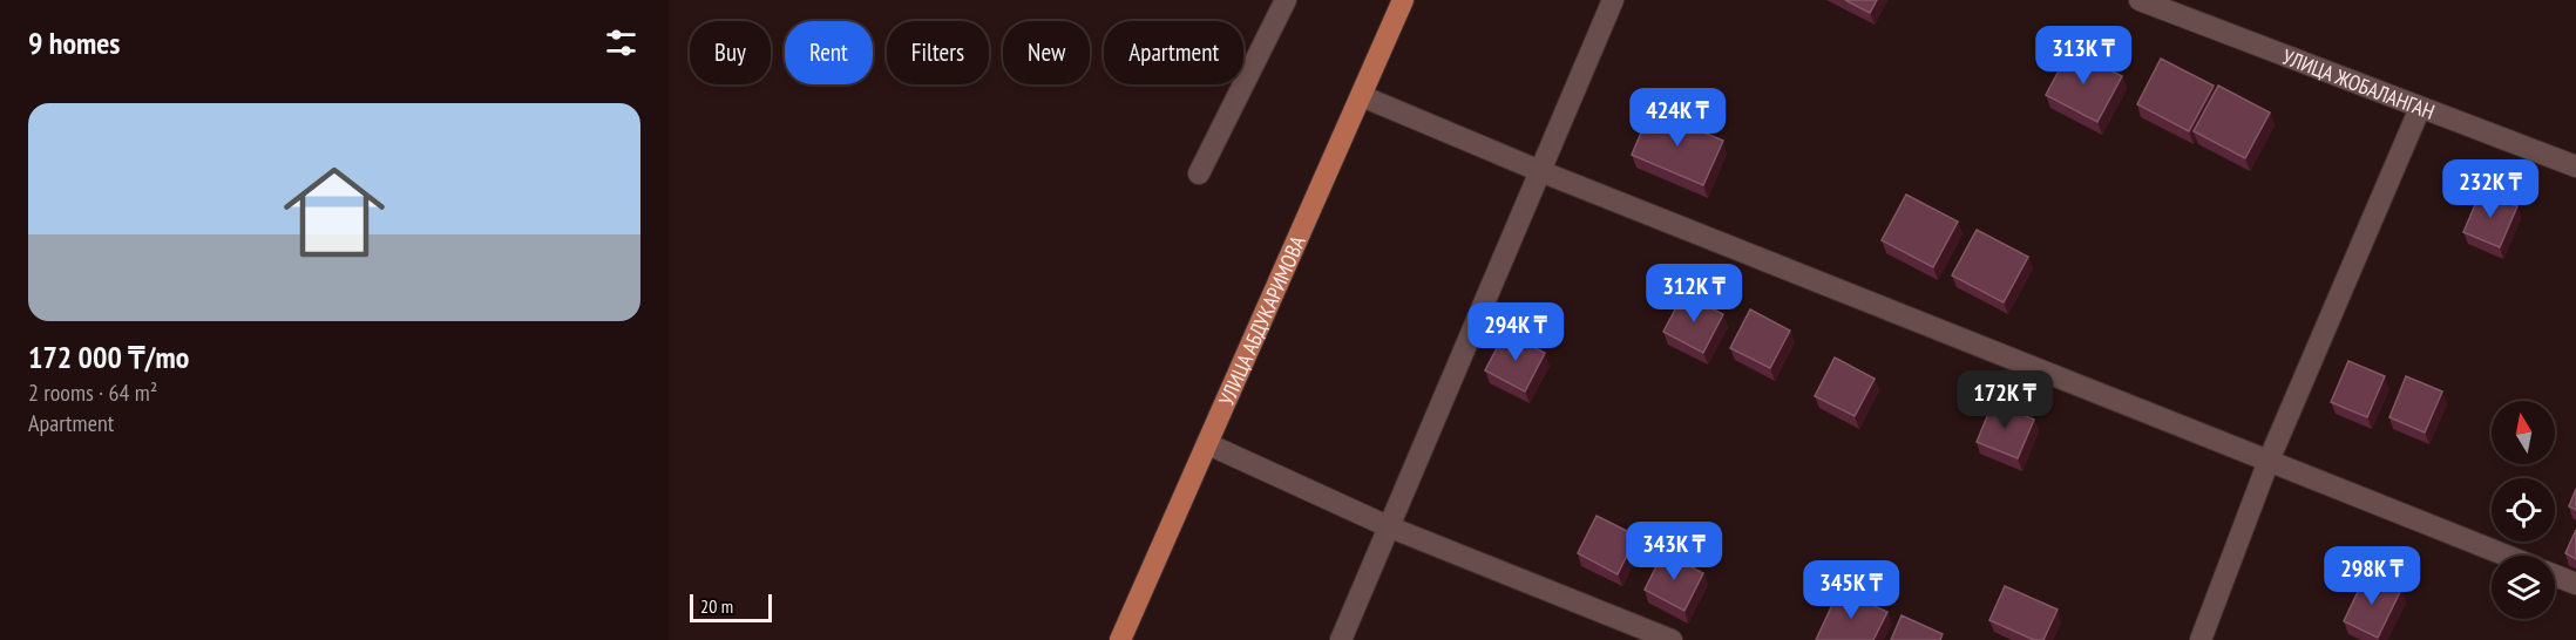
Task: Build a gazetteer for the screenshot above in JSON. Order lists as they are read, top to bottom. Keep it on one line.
{"streets":{"main road":["УЛИЦА АБДУКАРИМОВА"],"street":["УЛИЦА ЖОБАЛАНГАН"]},"scale_bar":"20 m","north":"top","page":{"heading":"9 homes","chip":["Buy","Rent","Filters","New","Apartment"],"price":["313K ₸","424K ₸","232K ₸","312K ₸","294K ₸","172K ₸","343K ₸","298K ₸","345K ₸"],"list":[{"name":"172 000 ₸/mo","note":"2 rooms · 64 m² · Apartment"}],"scale":"20 m"}}
